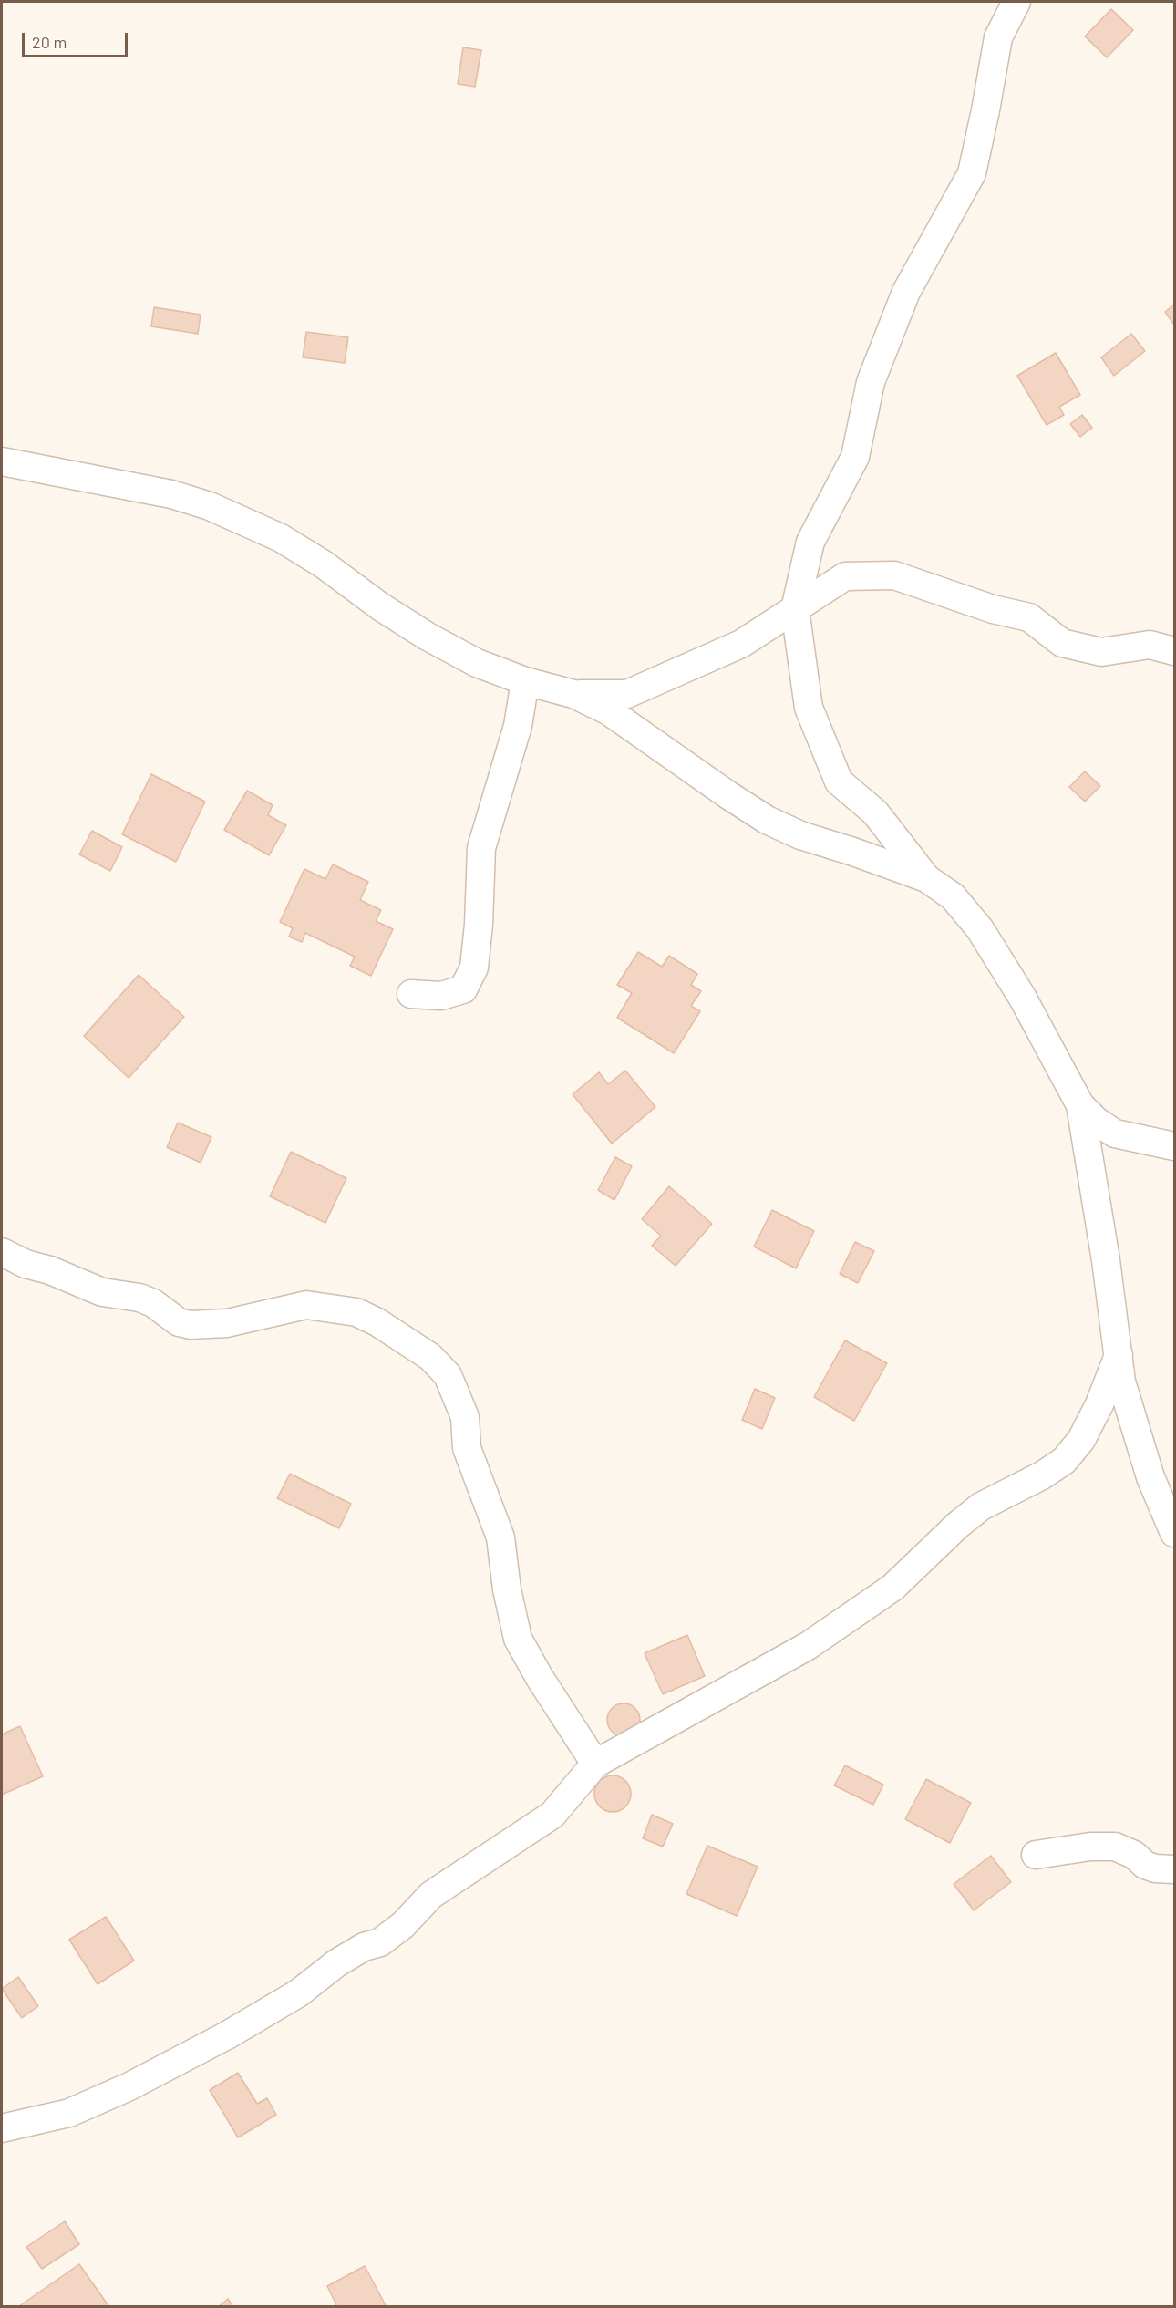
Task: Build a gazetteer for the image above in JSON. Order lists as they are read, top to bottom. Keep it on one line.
{"scale_bar":"20 m"}
